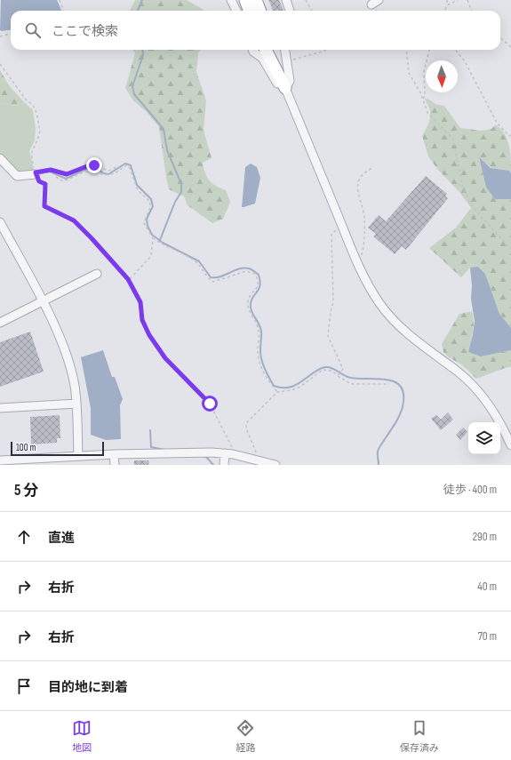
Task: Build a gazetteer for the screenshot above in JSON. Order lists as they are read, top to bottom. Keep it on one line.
{"scale_bar":"100 m","north":"bottom","page":{"search":"ここで検索","scale":"100 m","heading":["5 分","徒歩 · 400 m"],"list":[["直進","290 m"],["右折","40 m"],["右折","70 m"],"目的地に到着"],"nav":["地図","経路","保存済み"]}}
